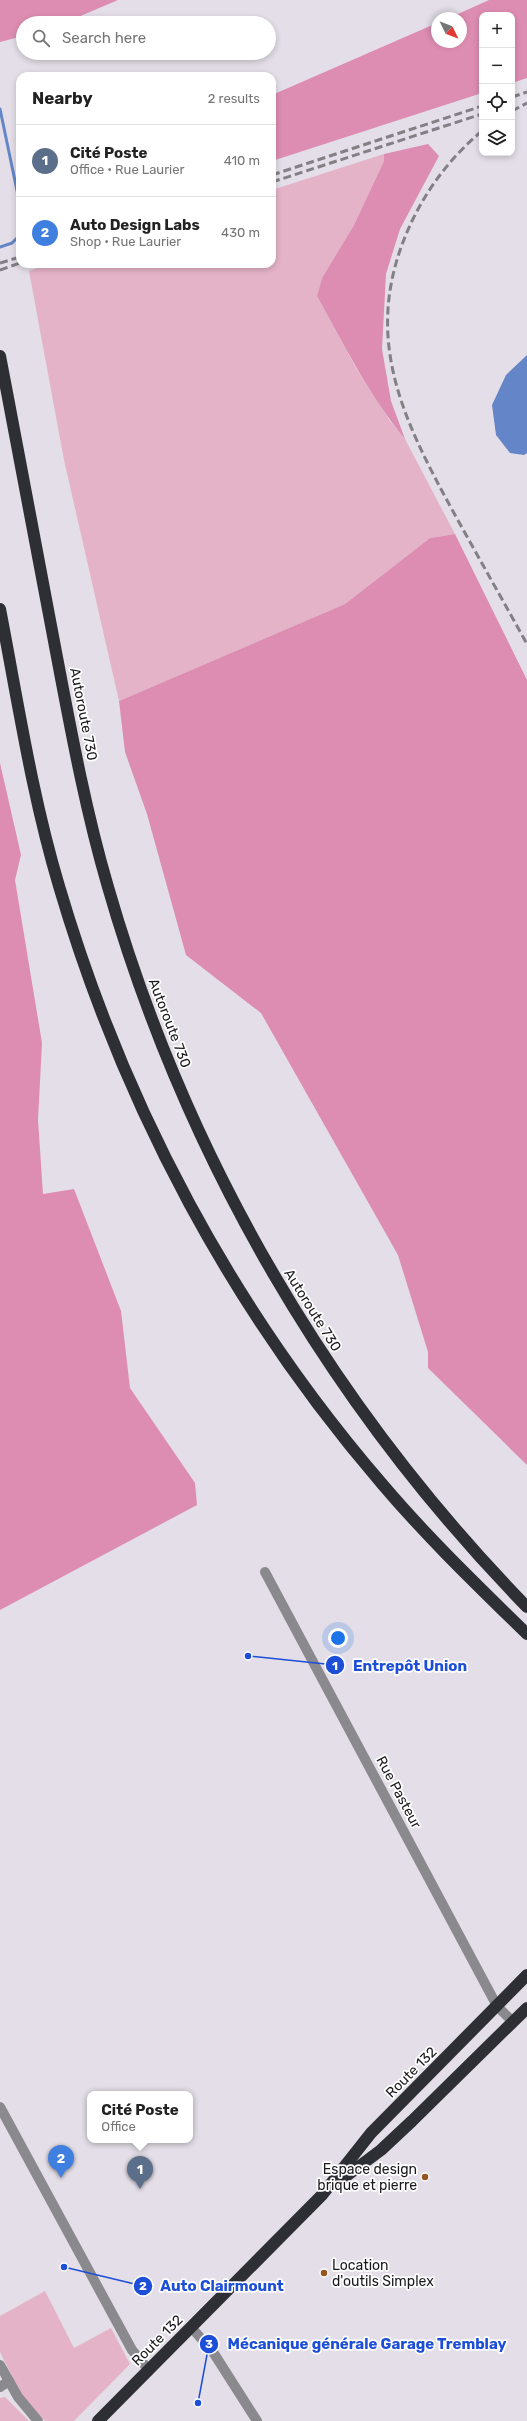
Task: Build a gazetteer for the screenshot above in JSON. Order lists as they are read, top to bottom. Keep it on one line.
{"streets":{"highway":["Autoroute 730","Route 132"],"street":["Rue Pasteur"]},"crossings":[["Rue Pasteur","Route 132"]],"places":["Entrepôt Union","Espace design brique et pierre","Auto Clairmount","Location d'outils Simplex","Mécanique générale Garage Tremblay"],"north":"bottom right","page":{"map_buttons":["+","−"],"search":"Search here","heading":["Nearby","2 results"],"list":[{"mark":"1","name":"Cité Poste","note":"Office · Rue Laurier","value":"410 m"},{"mark":"2","name":"Auto Design Labs","note":"Shop · Rue Laurier","value":"430 m"}],"popup":["Cité Poste","Office"],"pins":["2","1"]}}
